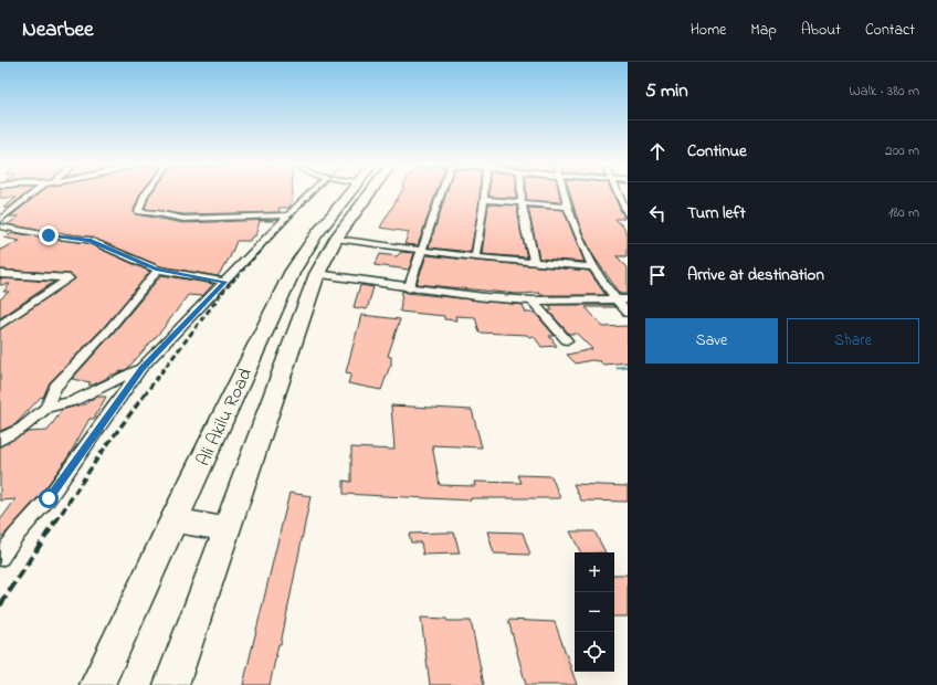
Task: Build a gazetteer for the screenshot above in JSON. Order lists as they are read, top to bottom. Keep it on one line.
{"streets":{"main road":["Ali Akilu Road"]},"page":{"header":"Nearbee","nav":["Home","Map","About","Contact"],"heading":["5 min","Walk · 380 m"],"list":[["Continue","200 m"],["Turn left","180 m"],"Arrive at destination"],"buttons":["Save","Share"],"map_buttons":["+","−"]}}
